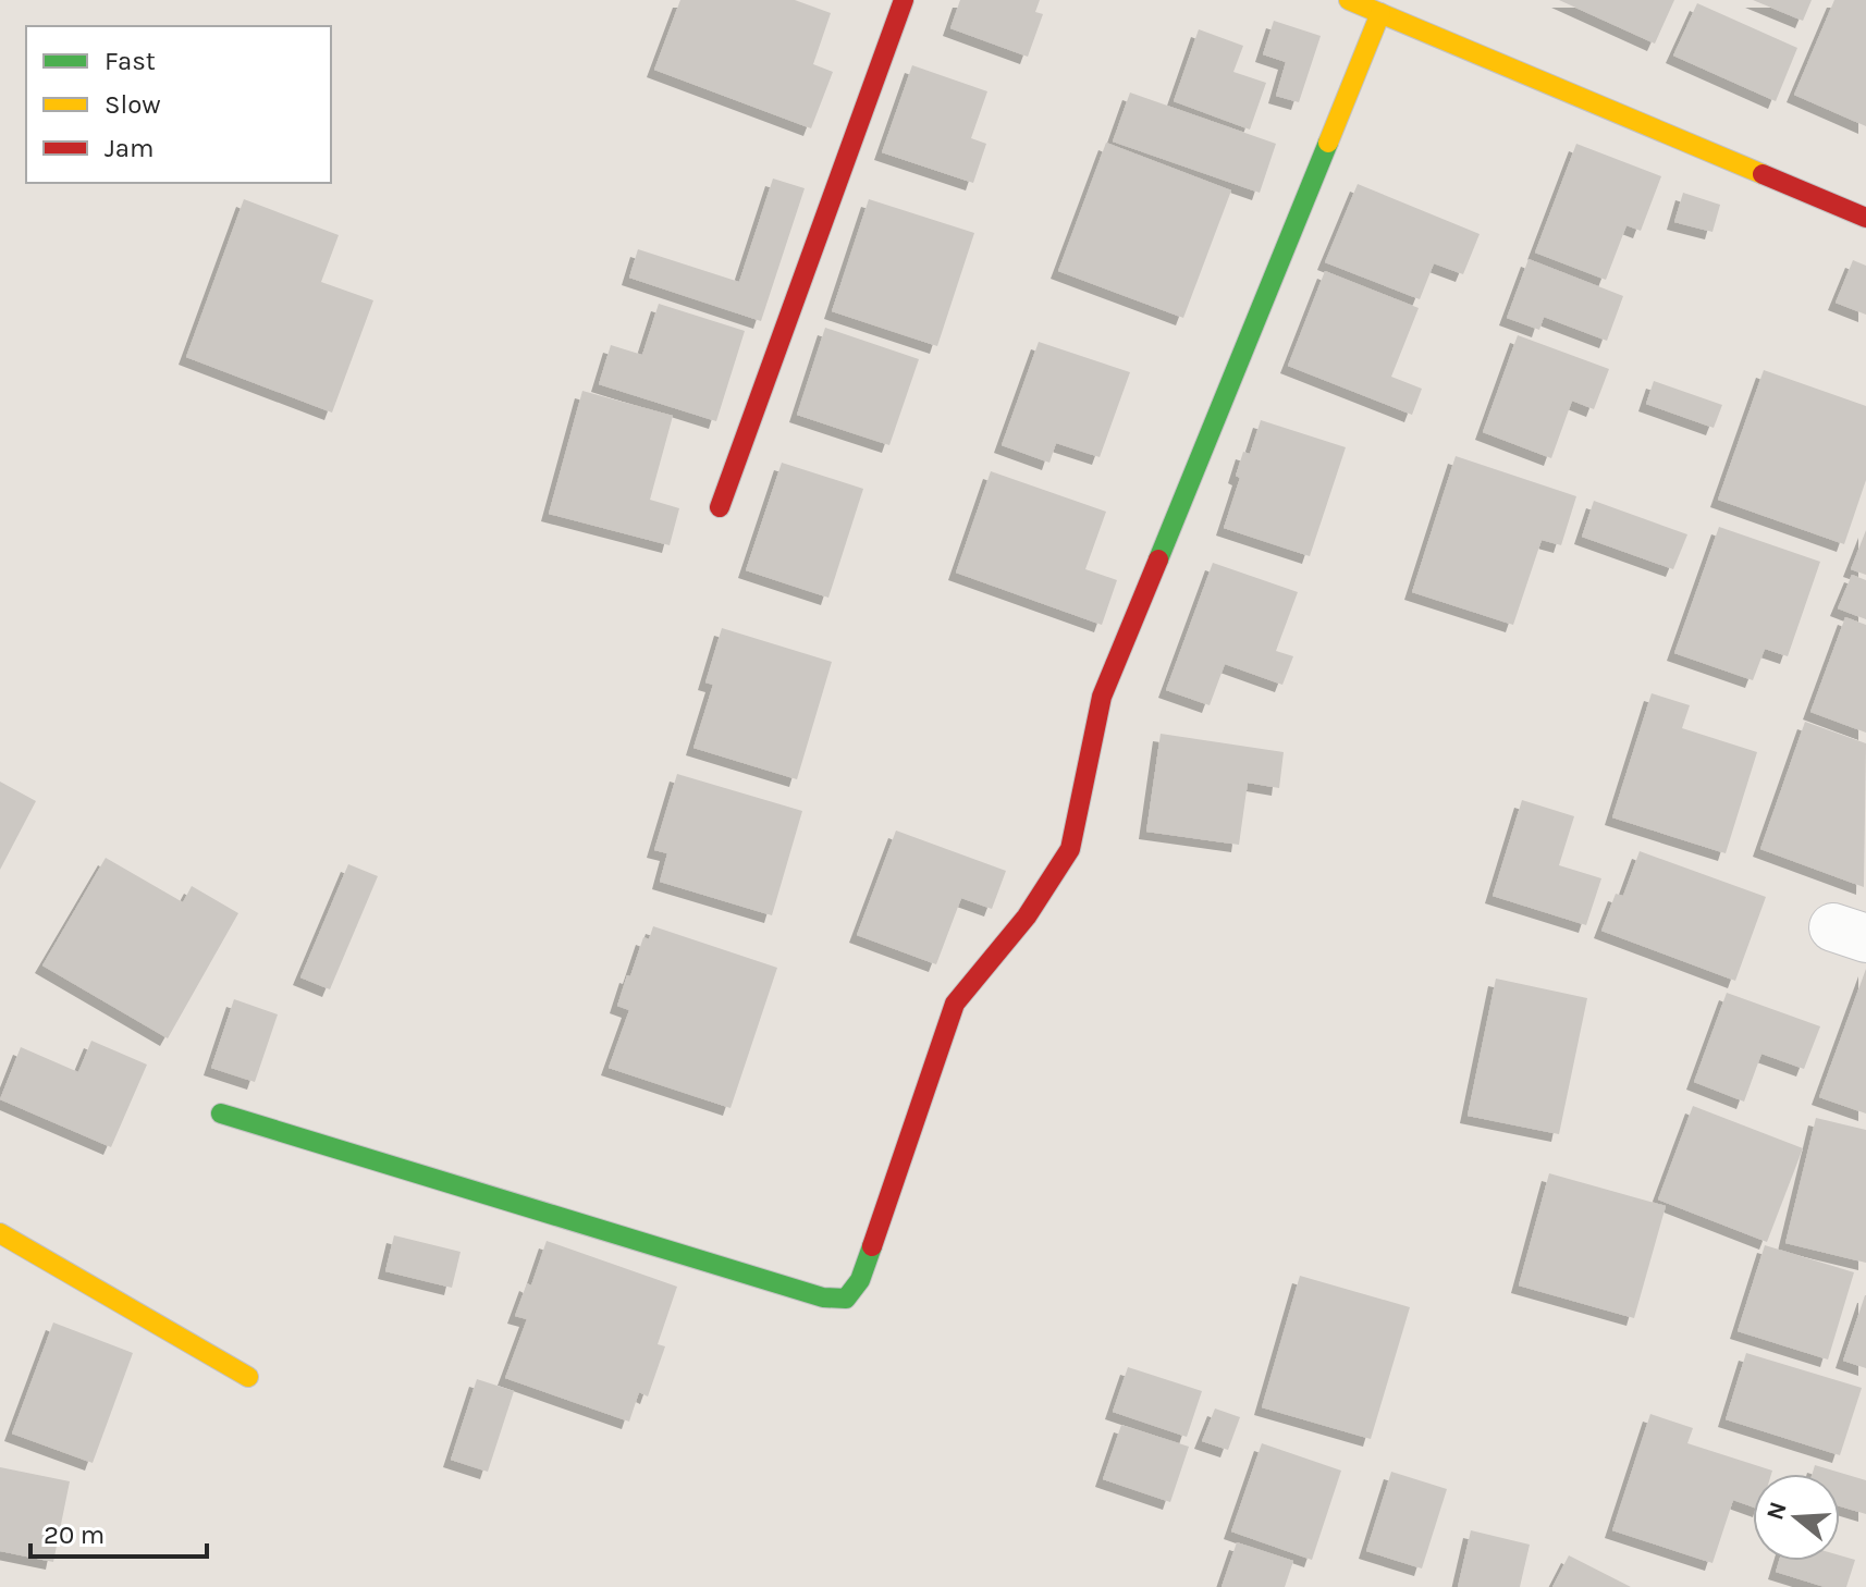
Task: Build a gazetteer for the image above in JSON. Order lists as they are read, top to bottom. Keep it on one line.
{"legend":["Fast","Slow","Jam"],"scale_bar":"20 m","north":"left"}
